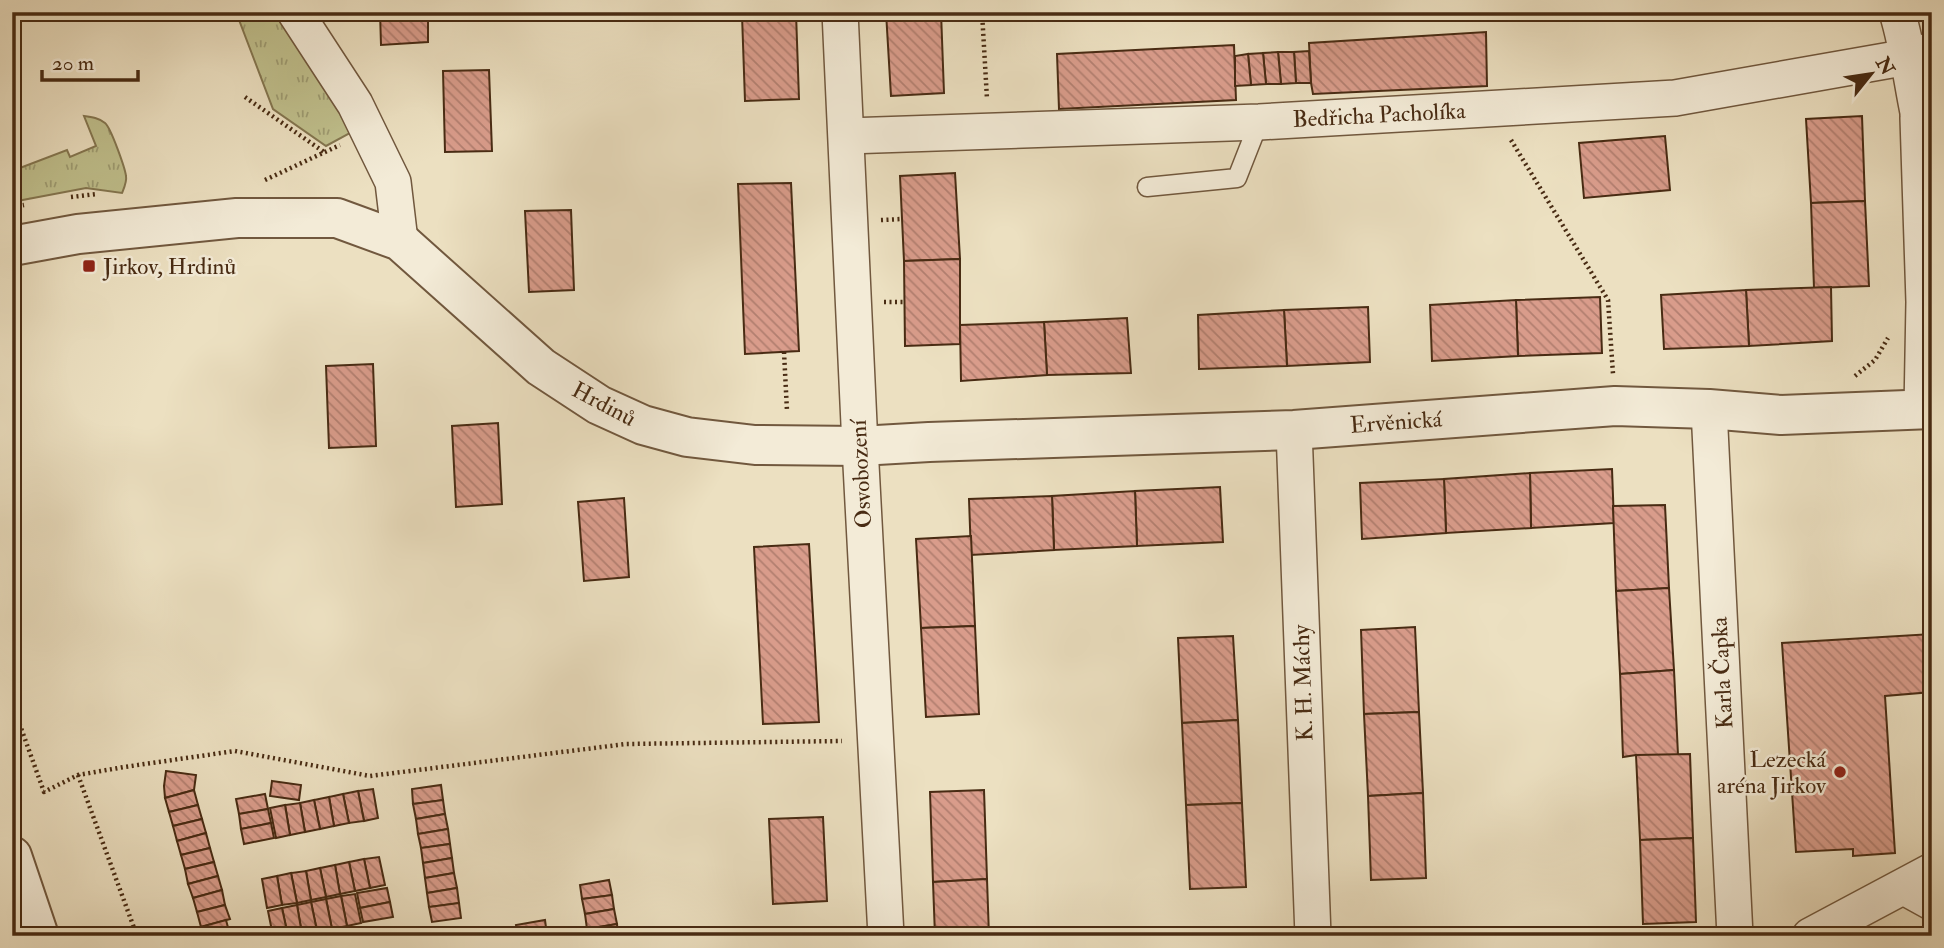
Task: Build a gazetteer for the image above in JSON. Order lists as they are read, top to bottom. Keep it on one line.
{"streets":{"street":["Bedřicha Pacholíka","Hrdinů","Ervěnická","Osvobození","Karla Čapka","K. H. Máchy"]},"crossings":[["Bedřicha Pacholíka","Osvobození"],["Hrdinů","Ervěnická"],["Hrdinů","Osvobození"],["Ervěnická","Osvobození"],["Ervěnická","Karla Čapka"],["Ervěnická","K. H. Máchy"]],"places":{"transit":["Jirkov, Hrdinů"],"other":["Lezecká aréna Jirkov"]},"scale_bar":"20 m","north":"top right"}
